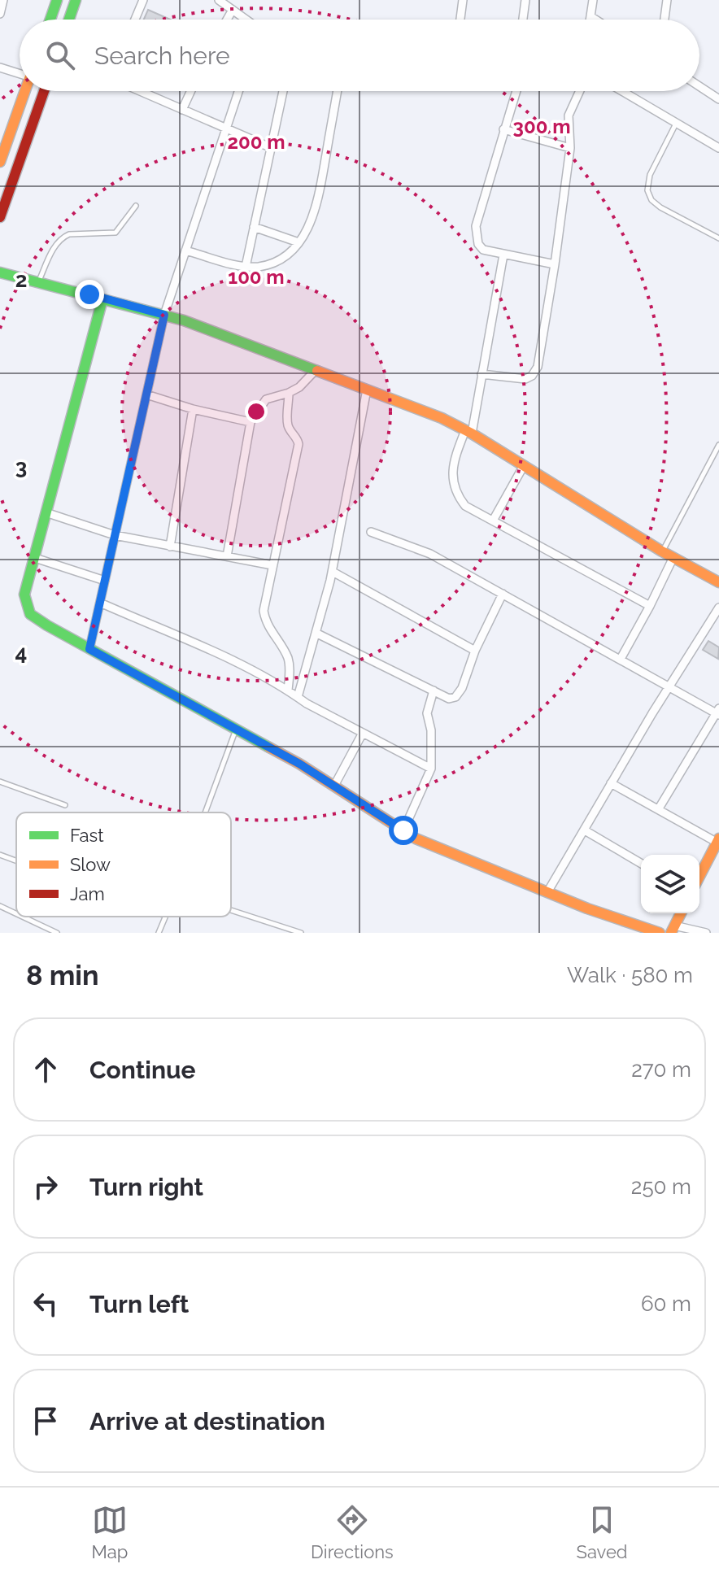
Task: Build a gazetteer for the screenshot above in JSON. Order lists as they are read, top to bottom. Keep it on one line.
{"legend":["Fast","Slow","Jam"],"page":{"search":"Search here","heading":["8 min","Walk · 580 m"],"list":[["Continue","270 m"],["Turn right","250 m"],["Turn left","60 m"],"Arrive at destination"],"nav":["Map","Directions","Saved"]},"grid":{"rows":["2","3","4"]},"rings":["300 m","200 m","100 m"]}
